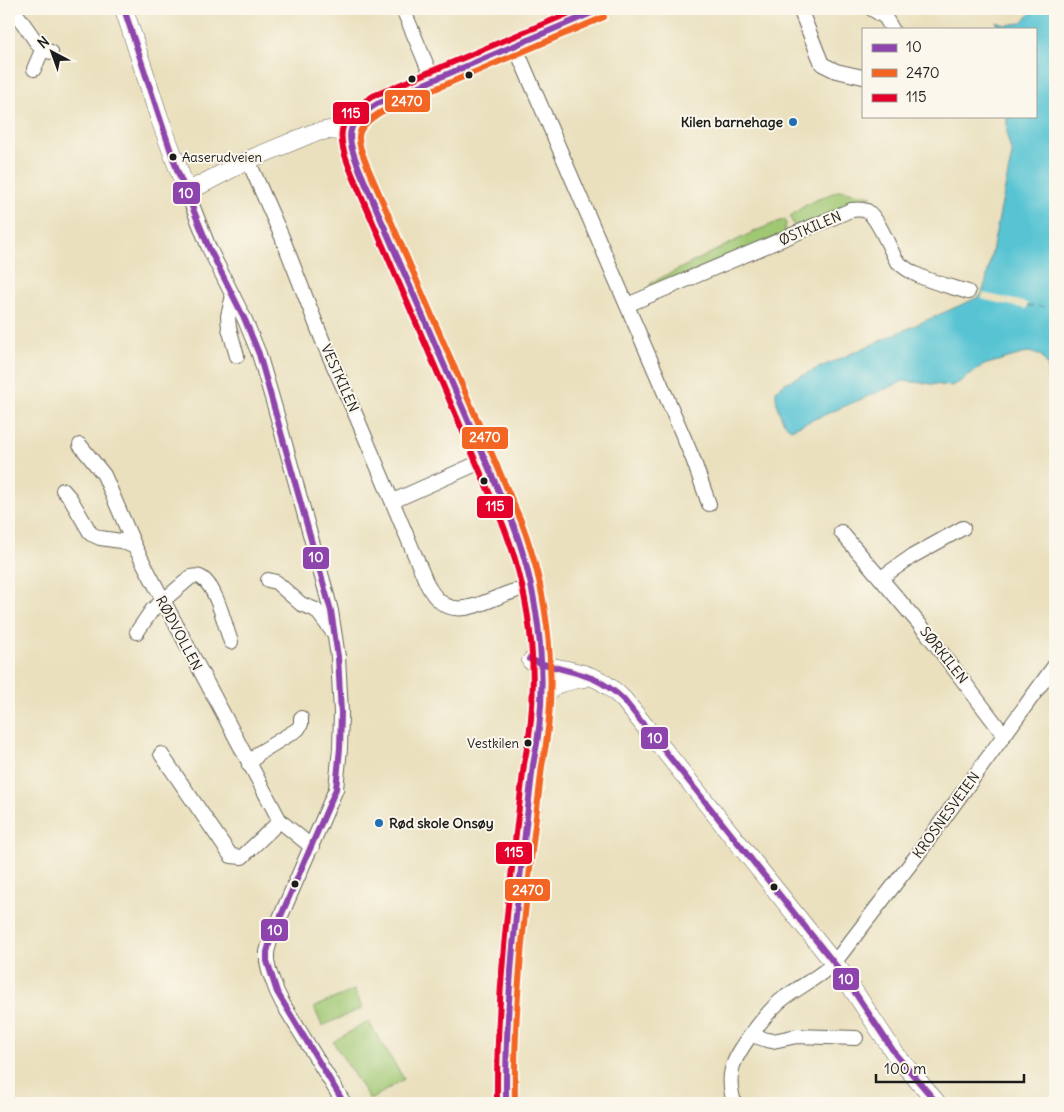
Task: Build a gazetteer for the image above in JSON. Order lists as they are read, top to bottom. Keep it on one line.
{"streets":{"street":["ØSTKILEN","VESTKILEN","RØDVOLLEN","SØRKILEN","KROSNESVEIEN"]},"crossings":[["SØRKILEN","KROSNESVEIEN"]],"places":["Kilen barnehage","Aaserudveien","Vestkilen","Rød skole Onsøy"],"lines":["transit line 10","transit line 115","transit line 2470"],"legend":["10","2470","115"],"scale_bar":"100 m","north":"top left"}
